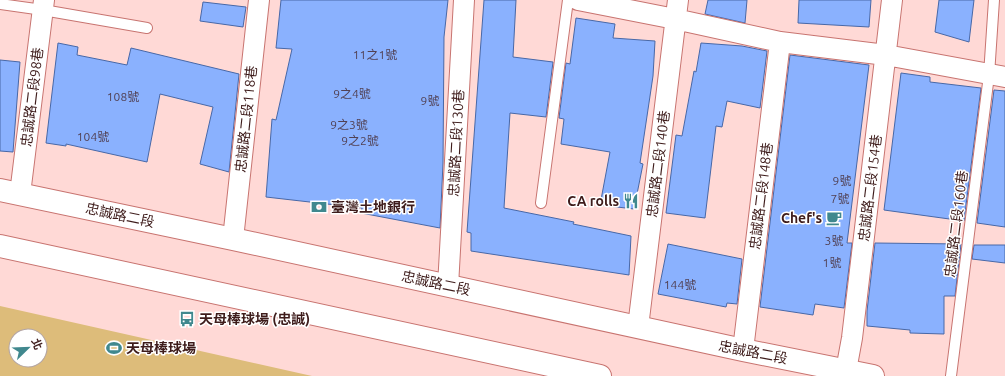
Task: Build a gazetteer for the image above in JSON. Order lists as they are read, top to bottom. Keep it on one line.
{"streets":{"street":["忠誠路二段98巷","忠誠路二段118巷","忠誠路二段130巷","忠誠路二段140巷","忠誠路二段154巷","忠誠路二段148巷","忠誠路二段"],"lane":["忠誠路二段160巷"]},"crossings":[["忠誠路二段98巷","忠誠路二段"],["忠誠路二段118巷","忠誠路二段"],["忠誠路二段130巷","忠誠路二段"],["忠誠路二段140巷","忠誠路二段"],["忠誠路二段154巷","忠誠路二段"],["忠誠路二段148巷","忠誠路二段"]],"places":{"restaurant":["CA rolls"],"bank":["臺灣土地銀行"],"cafe":["Chef's"],"bus stop":["天母棒球場 (忠誠)"],"sports":["天母棒球場"]},"house_numbers":["11之1號","9之4號","108號","9號","9之3號","104號","9之2號","9號","7號","3號","1號","144號"],"north":"top right"}
